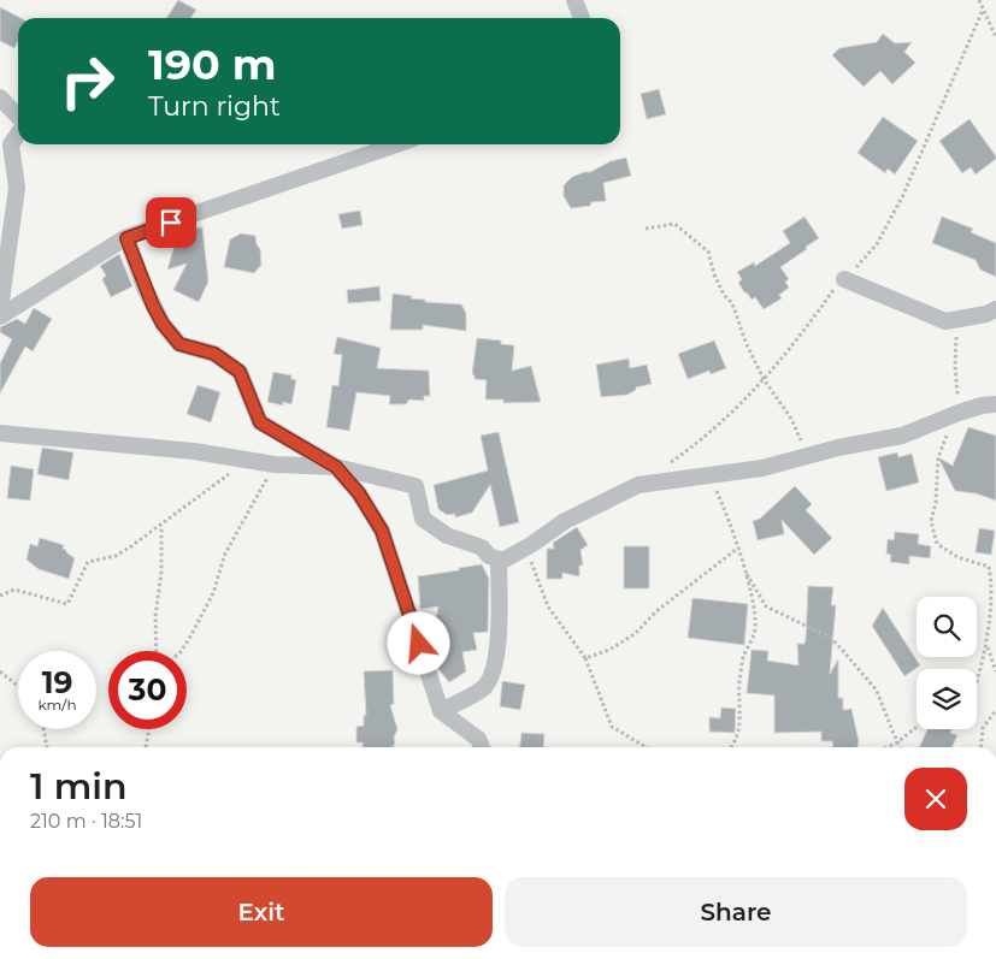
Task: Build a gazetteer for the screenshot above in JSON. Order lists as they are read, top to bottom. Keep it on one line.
{"page":{"turn":["190 m","Turn right"],"speed":"19 km/h","limit":"30","heading":["1 min","210 m · 18:51"],"buttons":["Exit","Share"]}}
